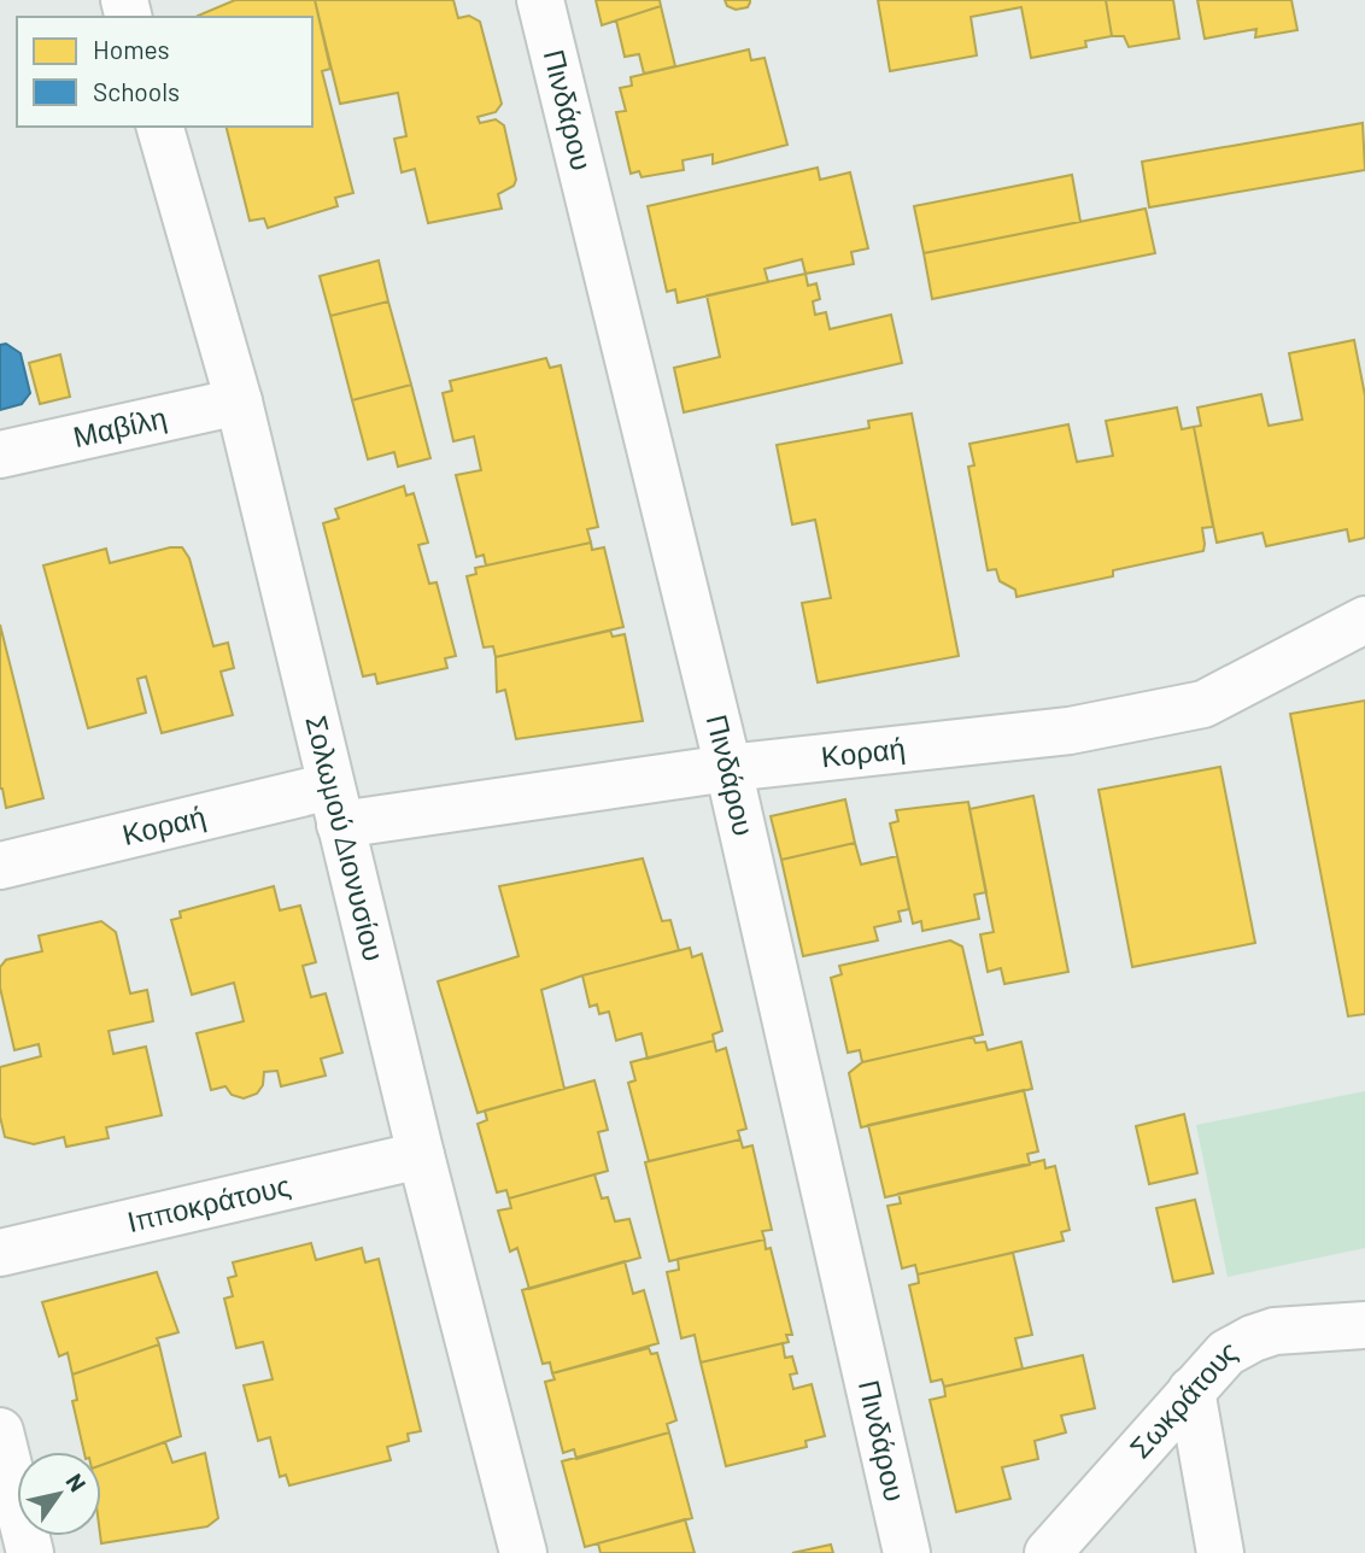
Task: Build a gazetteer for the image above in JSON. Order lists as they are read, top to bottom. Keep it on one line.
{"streets":{"street":["Πινδάρου","Μαβίλη","Κοραή","Σολωμού Διονυσίου","Ιπποκράτους","Σωκράτους"]},"crossings":[["Πινδάρου","Κοραή"],["Μαβίλη","Σολωμού Διονυσίου"],["Κοραή","Σολωμού Διονυσίου"],["Σολωμού Διονυσίου","Ιπποκράτους"]],"legend":["Homes","Schools"],"north":"top right"}
